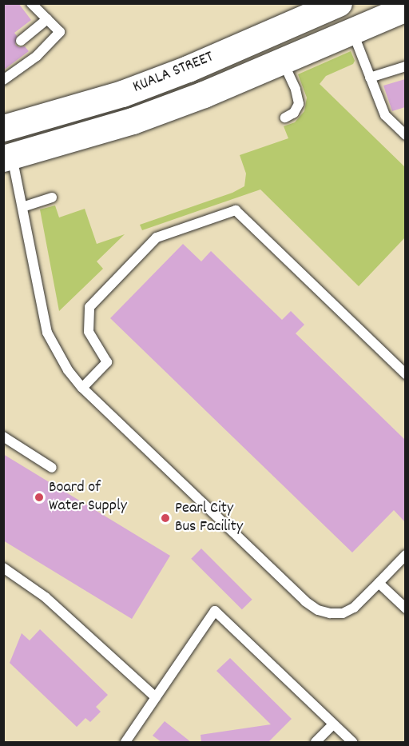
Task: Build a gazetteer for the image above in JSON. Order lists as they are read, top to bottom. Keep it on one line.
{"streets":{"main road":["KUALA STREET"]},"places":["Board of Water Supply","Pearl City Bus Facility"]}
